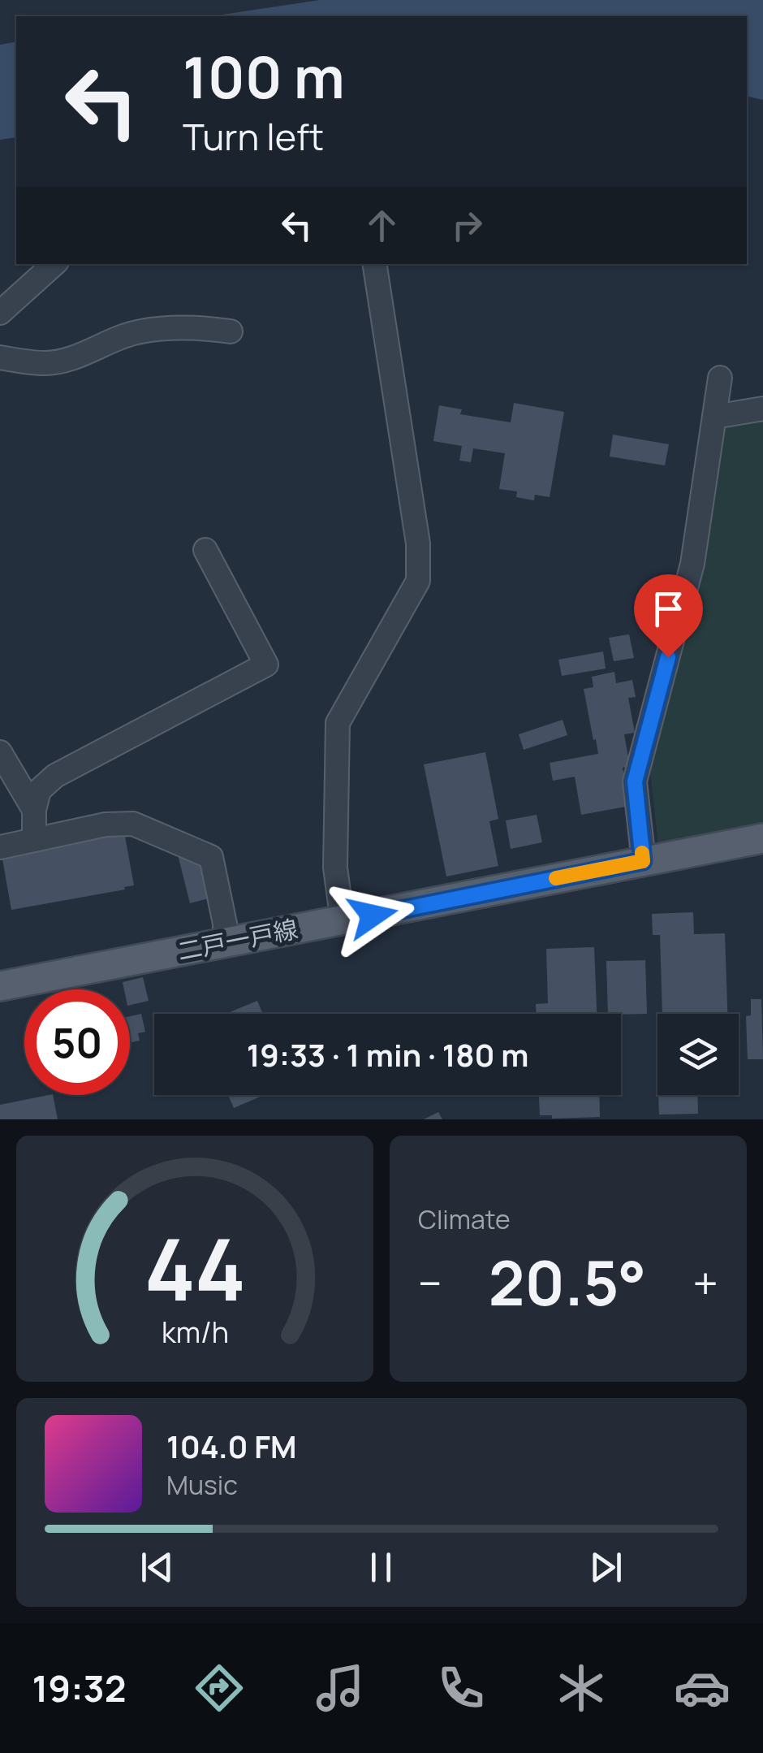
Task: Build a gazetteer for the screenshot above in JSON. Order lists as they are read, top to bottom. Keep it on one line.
{"streets":{"main road":["二戸一戸線"]},"page":{"turn":["100 m","Turn left"],"limit":"50","trip":"19:33 · 1 min · 180 m","tile":"Climate","heat":["−","20.5°","+"],"song":["104.0 FM","Music"],"tabs":"19:32","gauge":["44","km/h"]}}
